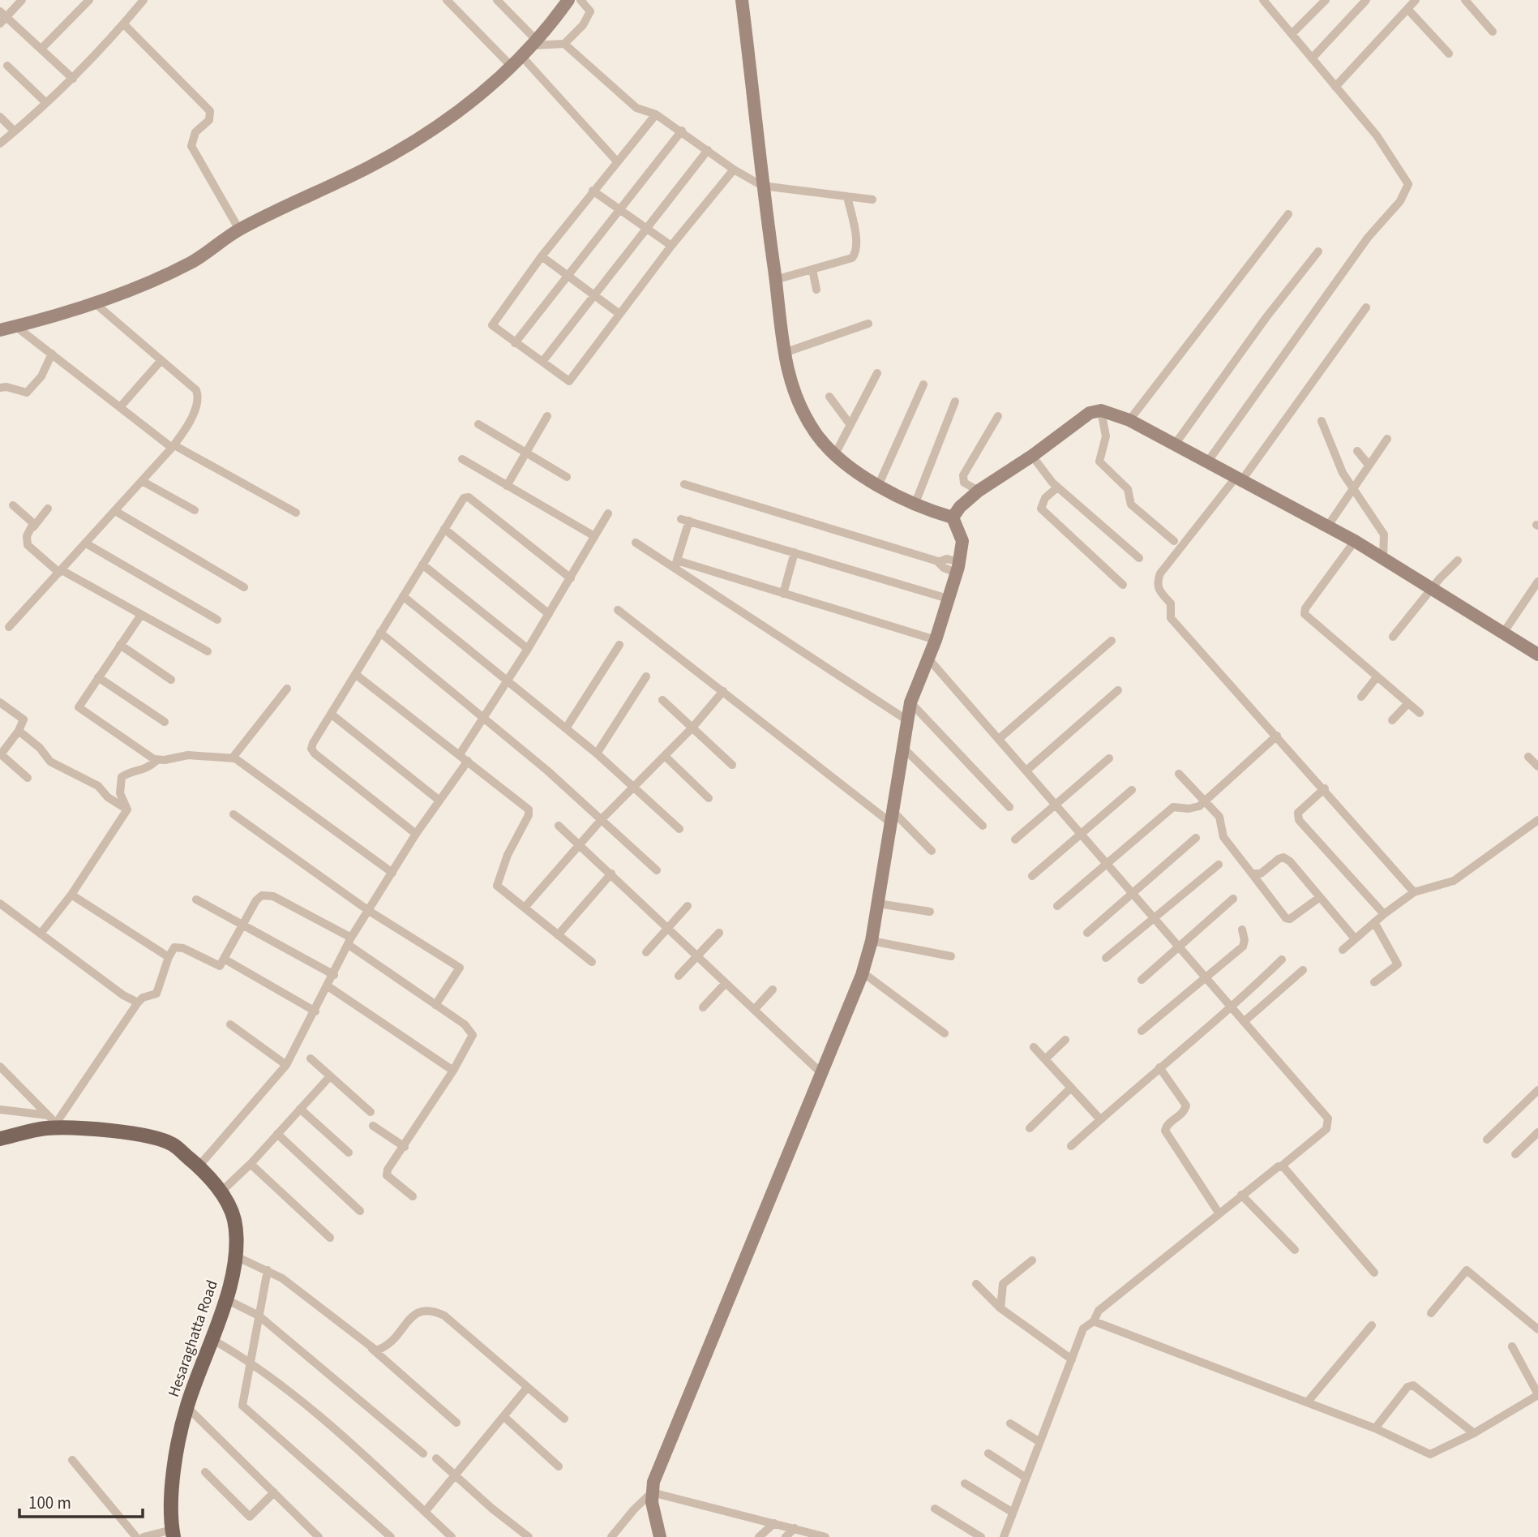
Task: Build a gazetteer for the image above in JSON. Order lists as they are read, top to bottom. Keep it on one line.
{"streets":{"main road":["Hesaraghatta Road"]},"scale_bar":"100 m"}
